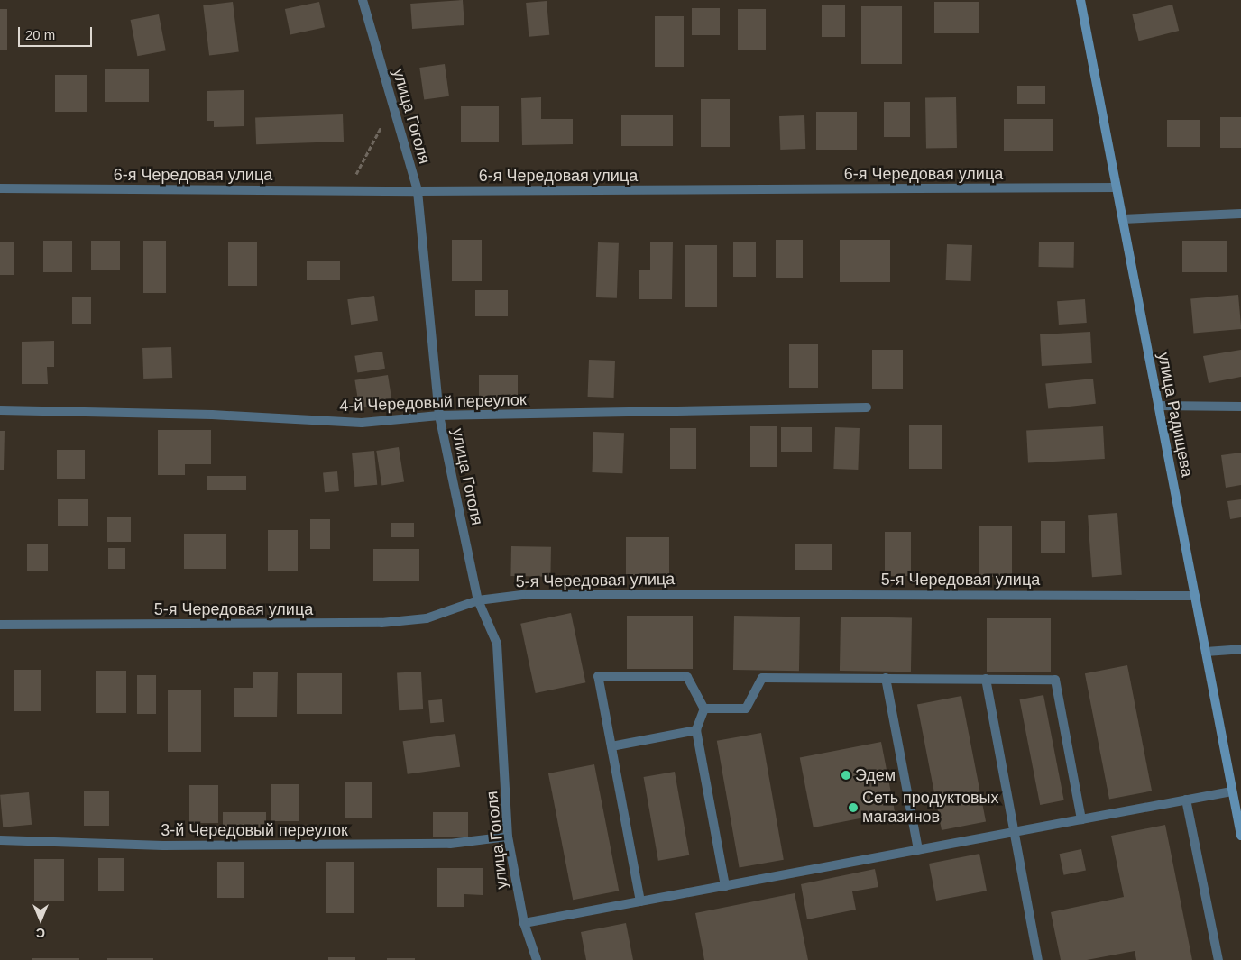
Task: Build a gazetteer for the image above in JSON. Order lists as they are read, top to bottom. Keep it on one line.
{"streets":{"street":["улица Гоголя","6-я Чередовая улица","4-й Чередовый переулок","улица Радищева","5-я Чередовая улица","3-й Чередовый переулок"]},"crossings":[["улица Гоголя","6-я Чередовая улица"],["улица Гоголя","4-й Чередовый переулок"],["улица Гоголя","5-я Чередовая улица"],["улица Гоголя","3-й Чередовый переулок"],["6-я Чередовая улица","улица Радищева"],["улица Радищева","5-я Чередовая улица"]],"places":["Эдем","Сеть продуктовых магазинов"],"scale_bar":"20 m","north":"bottom"}
